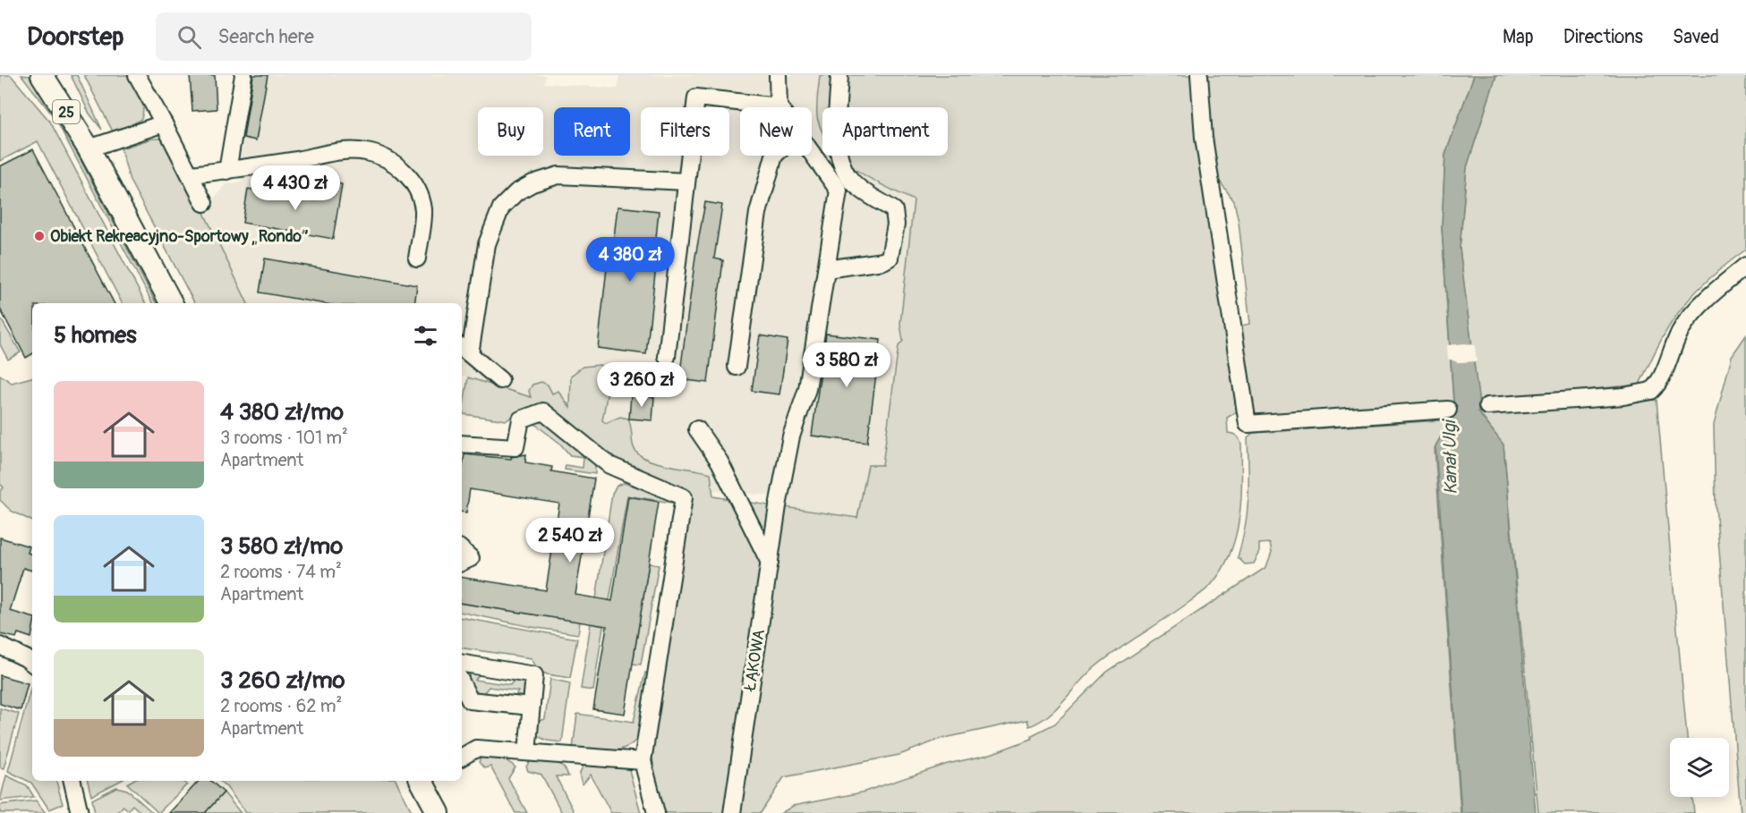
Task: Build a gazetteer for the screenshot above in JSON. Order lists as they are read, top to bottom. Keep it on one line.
{"streets":{"main road":["25"],"street":["ŁĄKOWA"]},"water":["Kanał Ulgi"],"places":["Obiekt Rekreacyjno-Sportowy „Rondo”"],"page":{"header":"Doorstep","search":"Search here","nav":["Map","Directions","Saved"],"chip":["Buy","Rent","Filters","New","Apartment"],"price":["4 430 zł","4 380 zł","3 580 zł","3 260 zł","2 540 zł"],"heading":"5 homes","list":[{"name":"4 380 zł/mo","note":"3 rooms · 101 m² · Apartment"},{"name":"3 580 zł/mo","note":"2 rooms · 74 m² · Apartment"},{"name":"3 260 zł/mo","note":"2 rooms · 62 m² · Apartment"}]}}
